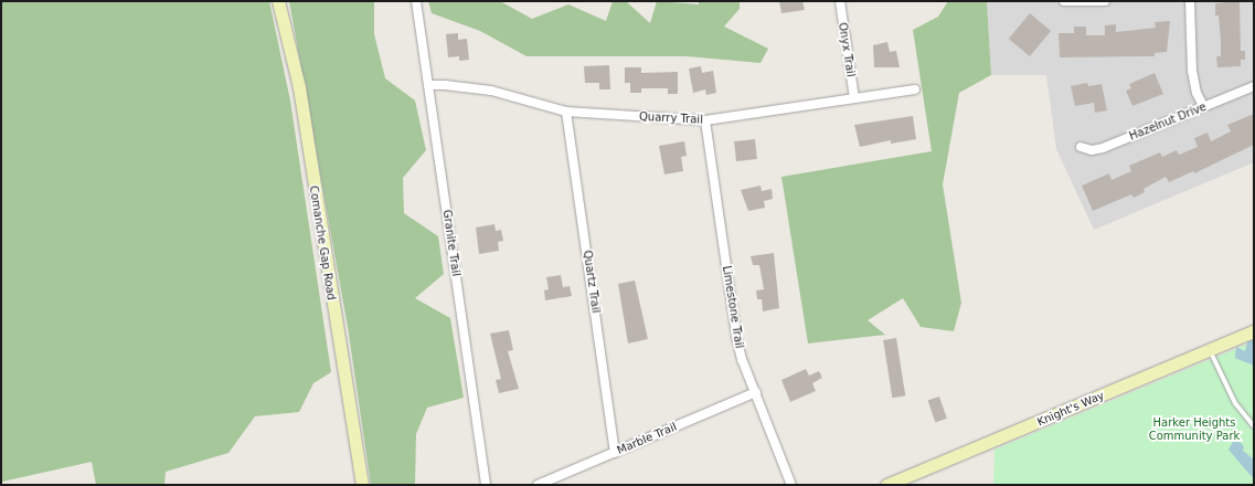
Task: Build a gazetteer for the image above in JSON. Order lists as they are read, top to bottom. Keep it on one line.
{"streets":{"street":["Onyx Trail","Quarry Trail","Hazelnut Drive","Comanche Gap Road","Granite Trail","Quartz Trail","Limestone Trail","Knight's Way","Marble Trail"]},"crossings":[["Onyx Trail","Quarry Trail"],["Quarry Trail","Granite Trail"],["Quarry Trail","Quartz Trail"],["Quarry Trail","Limestone Trail"],["Quartz Trail","Marble Trail"],["Limestone Trail","Marble Trail"]],"parks":["Harker Heights Community Park"]}
